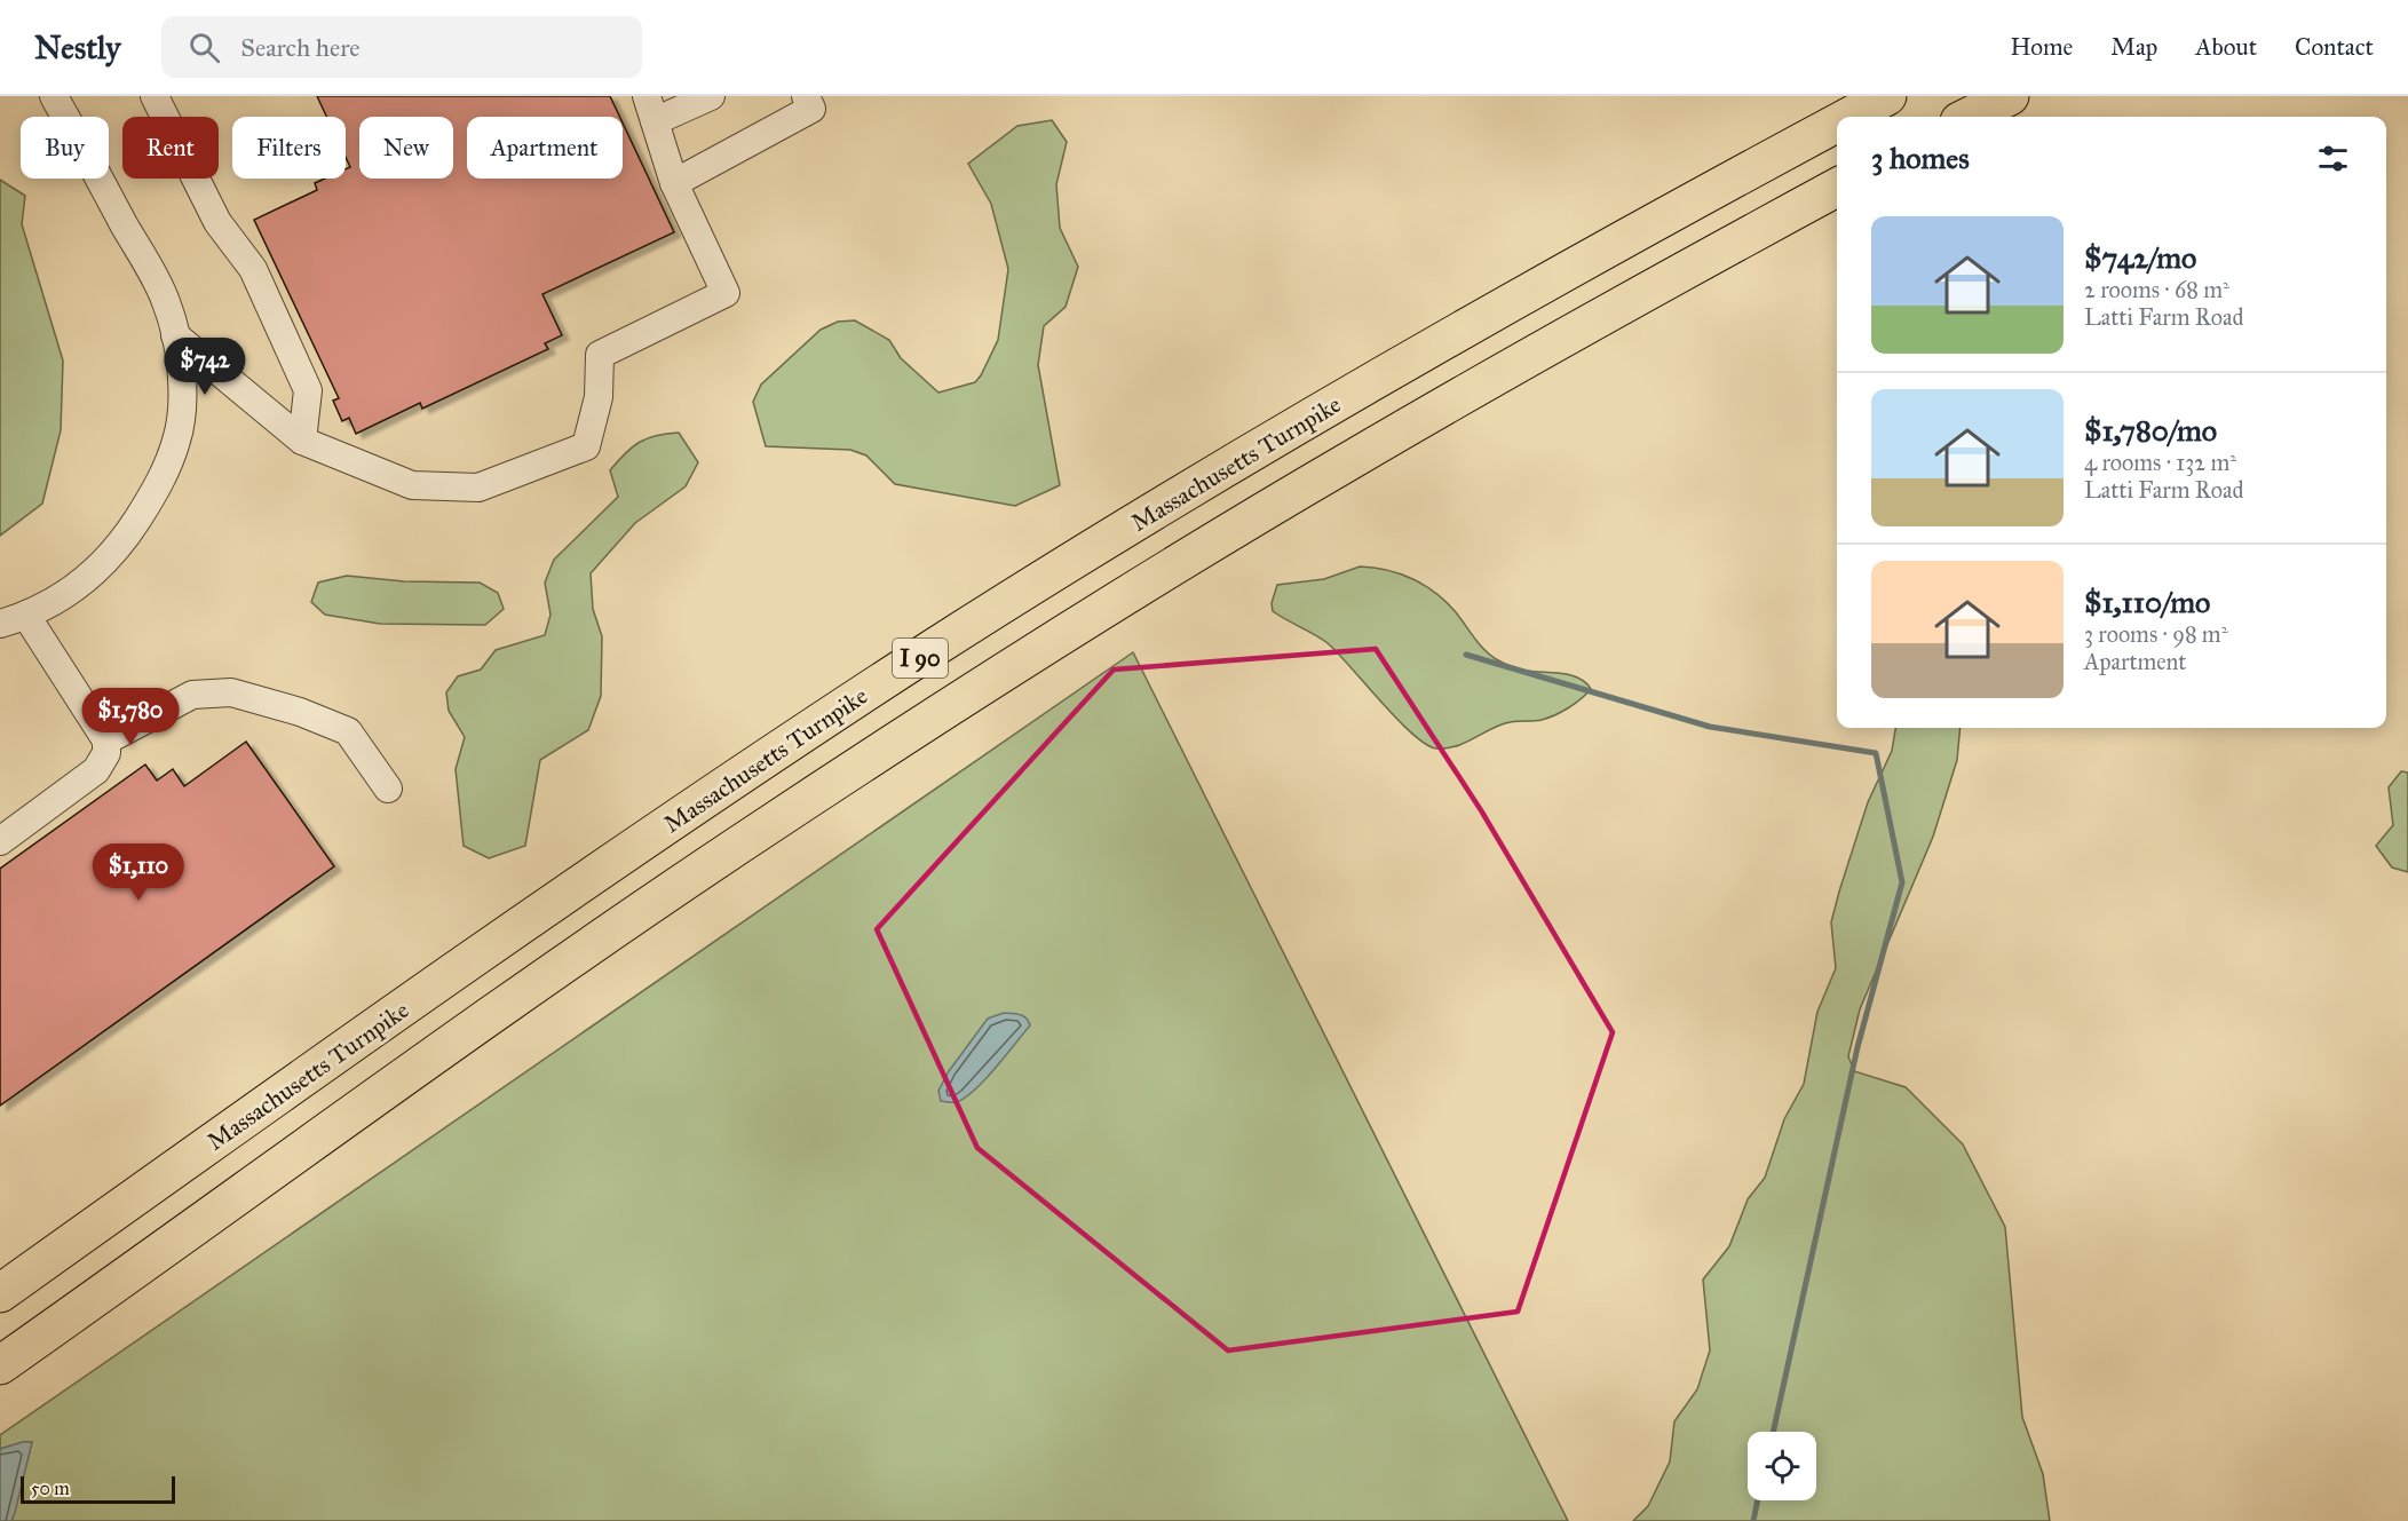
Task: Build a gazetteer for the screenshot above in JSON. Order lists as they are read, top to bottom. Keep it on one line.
{"streets":{"highway":["Massachusetts Turnpike","I 90"]},"scale_bar":"50 m","page":{"header":"Nestly","search":"Search here","nav":["Home","Map","About","Contact"],"chip":["Buy","Rent","Filters","New","Apartment"],"heading":"3 homes","list":[{"name":"$742/mo","note":"2 rooms · 68 m² · Latti Farm Road"},{"name":"$1,780/mo","note":"4 rooms · 132 m² · Latti Farm Road"},{"name":"$1,110/mo","note":"3 rooms · 98 m² · Apartment"}],"price":["$742","$1,780","$1,110"],"scale":"50 m"}}
